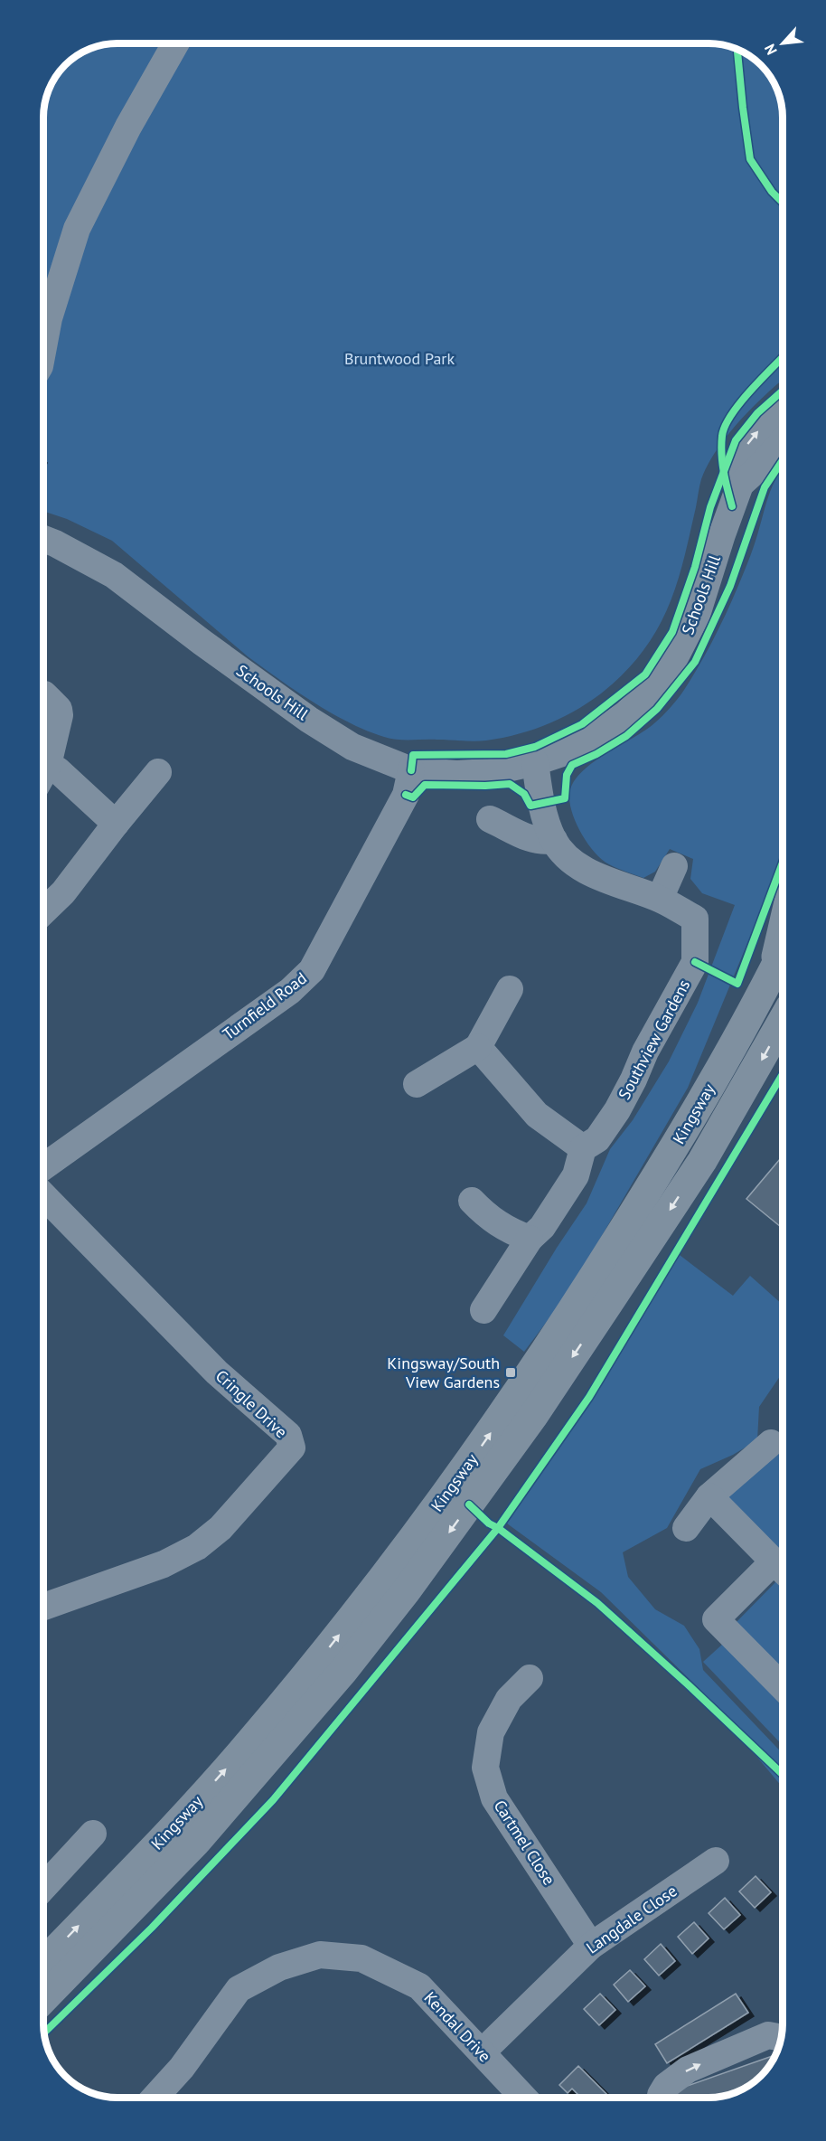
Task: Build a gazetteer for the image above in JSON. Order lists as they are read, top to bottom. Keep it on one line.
{"streets":{"highway":["Kingsway"],"street":["Schools Hill","Turnfield Road","Southview Gardens","Cringle Drive","Cartmel Close","Langdale Close","Kendal Drive"]},"crossings":[["Schools Hill","Turnfield Road"],["Cartmel Close","Langdale Close"],["Langdale Close","Kendal Drive"]],"parks":["Bruntwood Park"],"places":{"transit":["Kingsway/South View Gardens"]},"north":"bottom left"}
